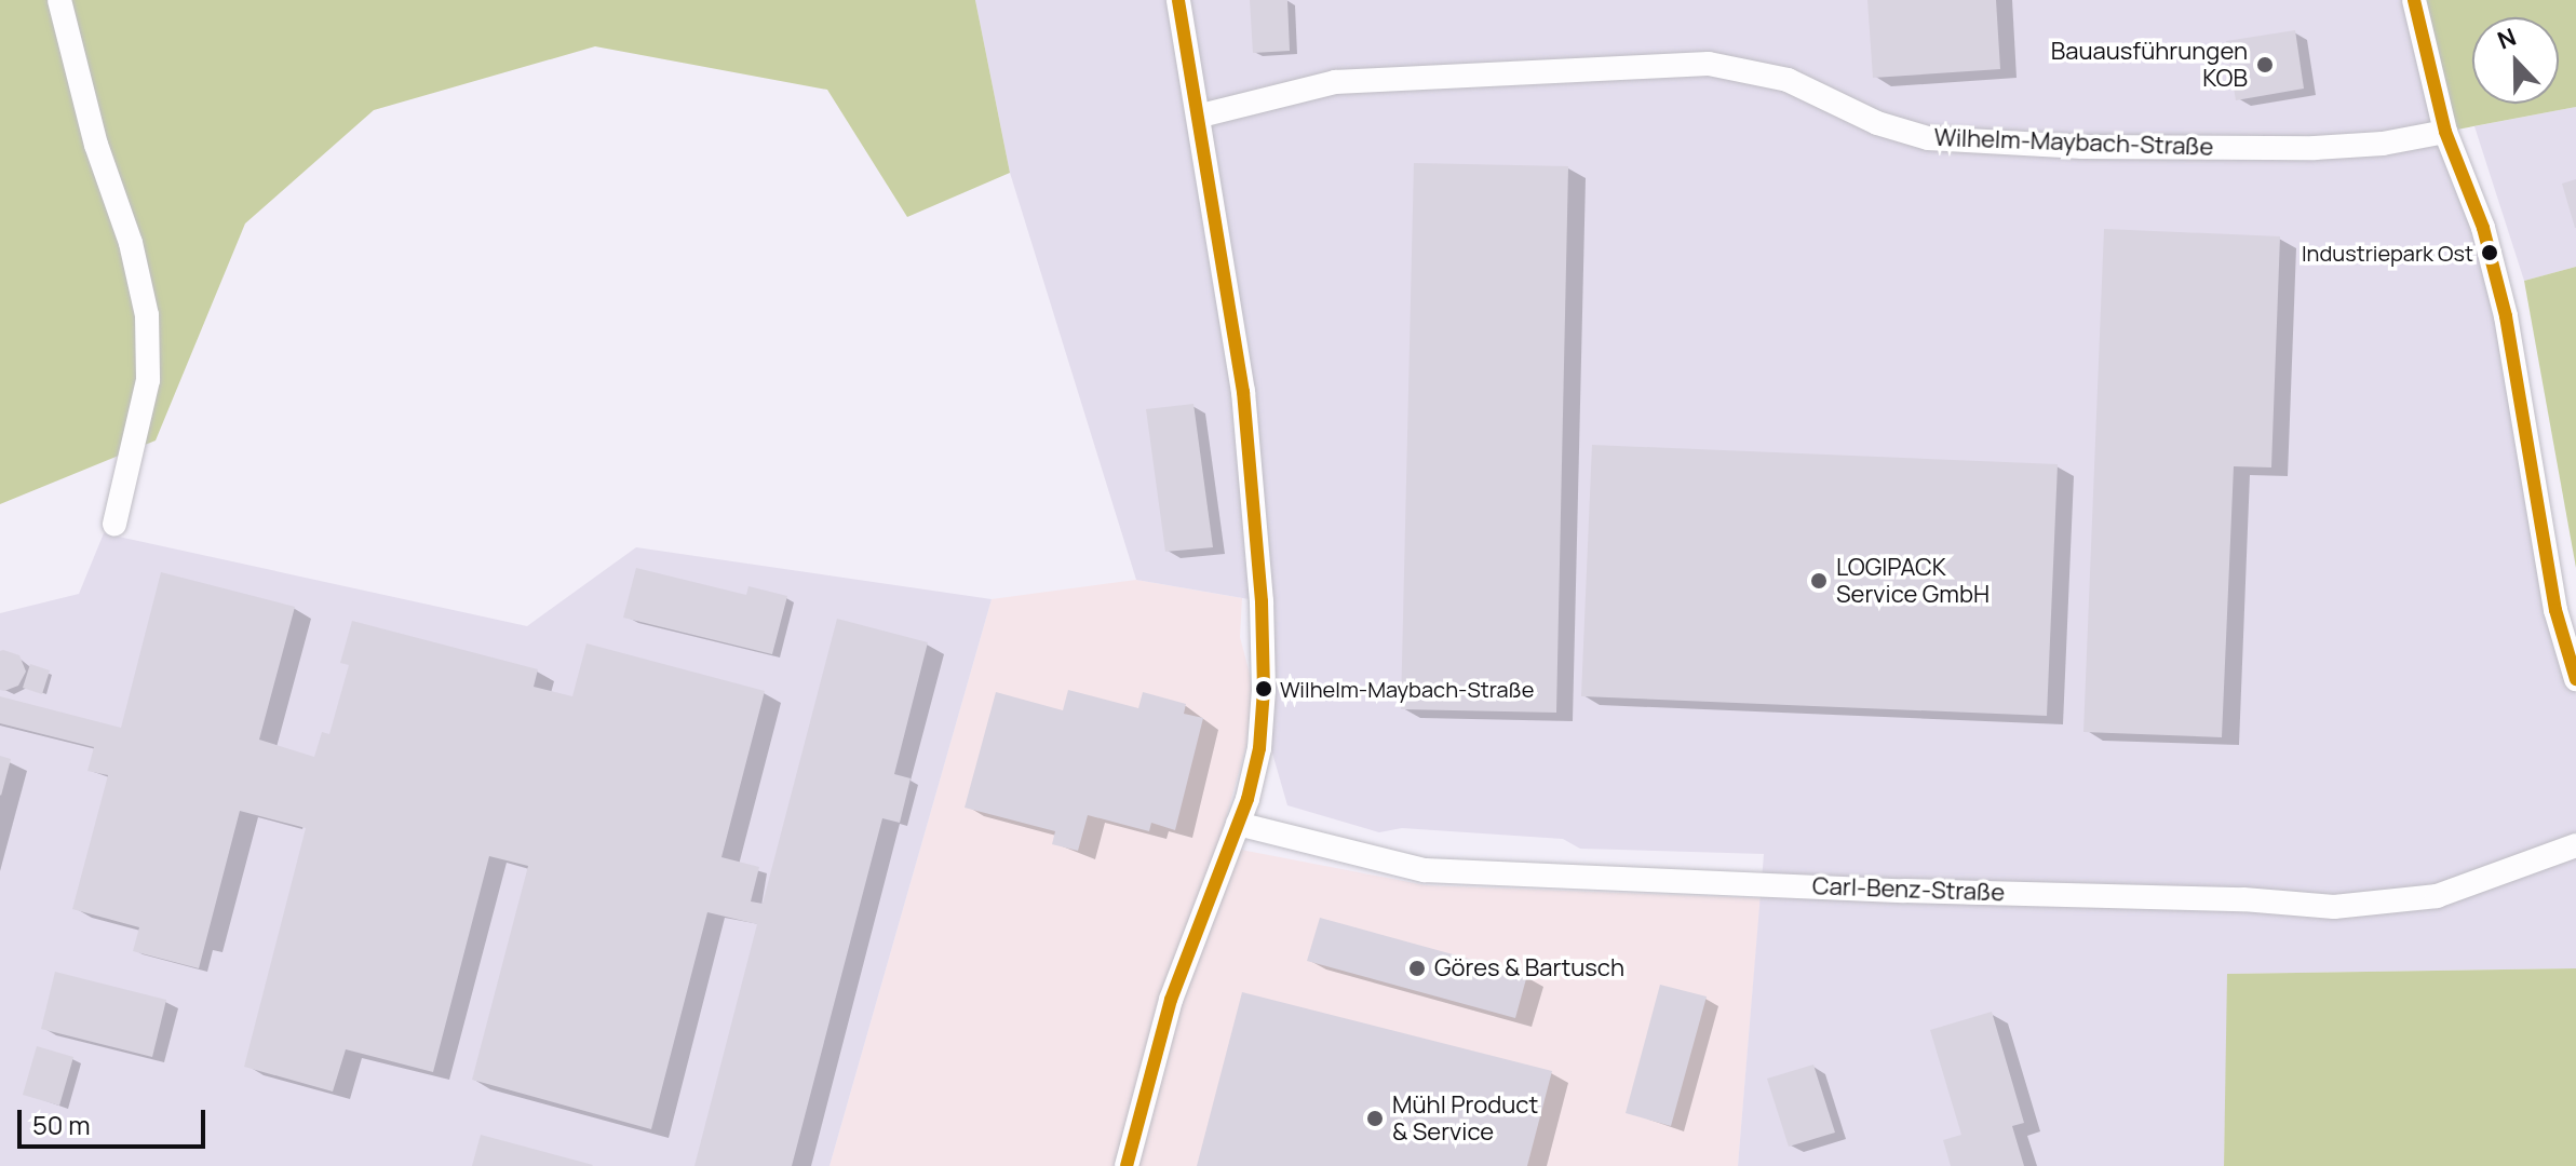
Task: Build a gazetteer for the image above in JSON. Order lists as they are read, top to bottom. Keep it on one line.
{"streets":{"street":["Wilhelm-Maybach-Straße","Carl-Benz-Straße"]},"places":["Bauausführungen KOB","Industriepark Ost","LOGIPACK Service GmbH","Wilhelm-Maybach-Straße","Göres & Bartusch","Mühl Product & Service"],"scale_bar":"50 m","north":"top"}
